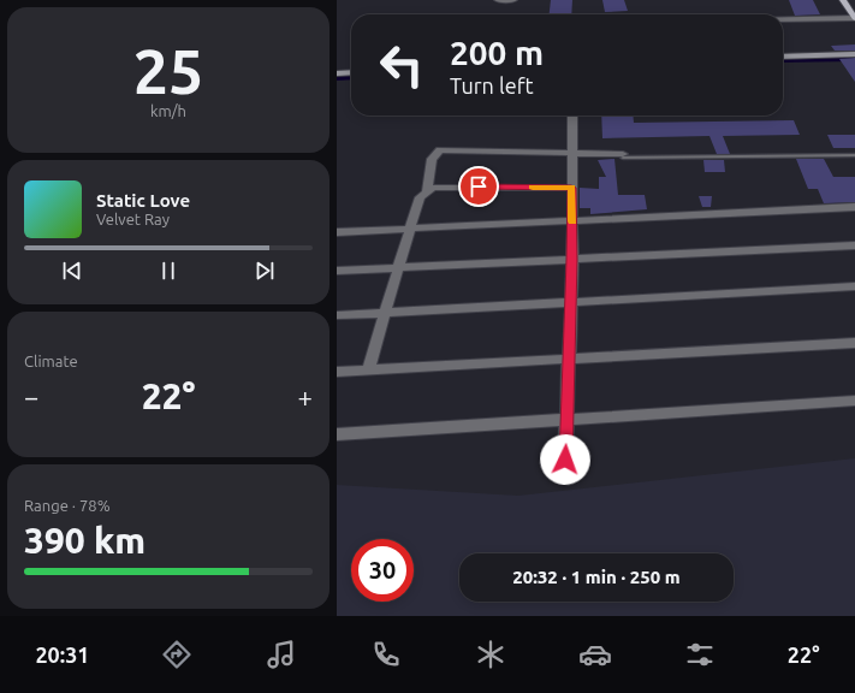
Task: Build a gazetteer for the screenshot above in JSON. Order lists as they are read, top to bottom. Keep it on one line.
{"page":{"tile":[["25","km/h"],"Climate",["Range · 78%","390 km"]],"turn":["200 m","Turn left"],"song":["Static Love","Velvet Ray"],"heat":["−","22°","+"],"limit":"30","trip":"20:32 · 1 min · 250 m","tabs":["20:31","22°"]}}
